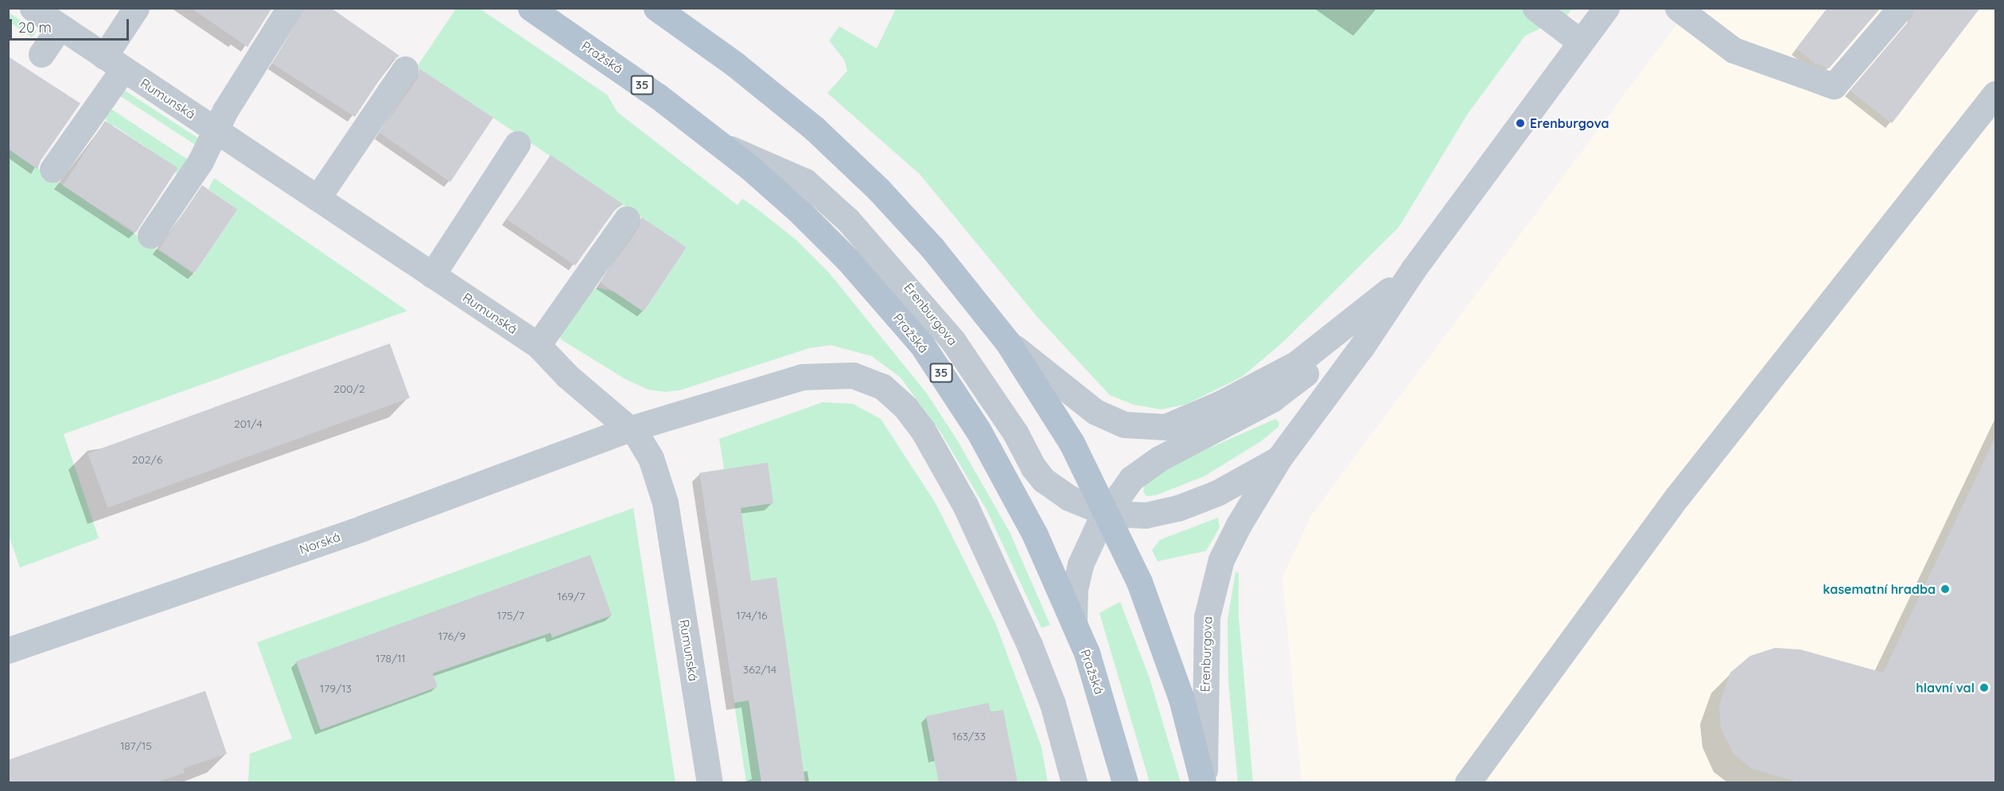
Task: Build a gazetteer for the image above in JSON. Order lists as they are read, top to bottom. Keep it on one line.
{"streets":{"main road":["Pražská","35"],"street":["Rumunská","Erenburgova","Norská"]},"crossings":[["Pražská","Erenburgova"],["Rumunská","Norská"]],"places":["Erenburgova","kasematní hradba","hlavní val"],"house_numbers":["200/2","201/4","202/6","169/7","175/7","174/16","176/9","178/11","362/14","179/13","163/33","187/15"],"scale_bar":"20 m"}
